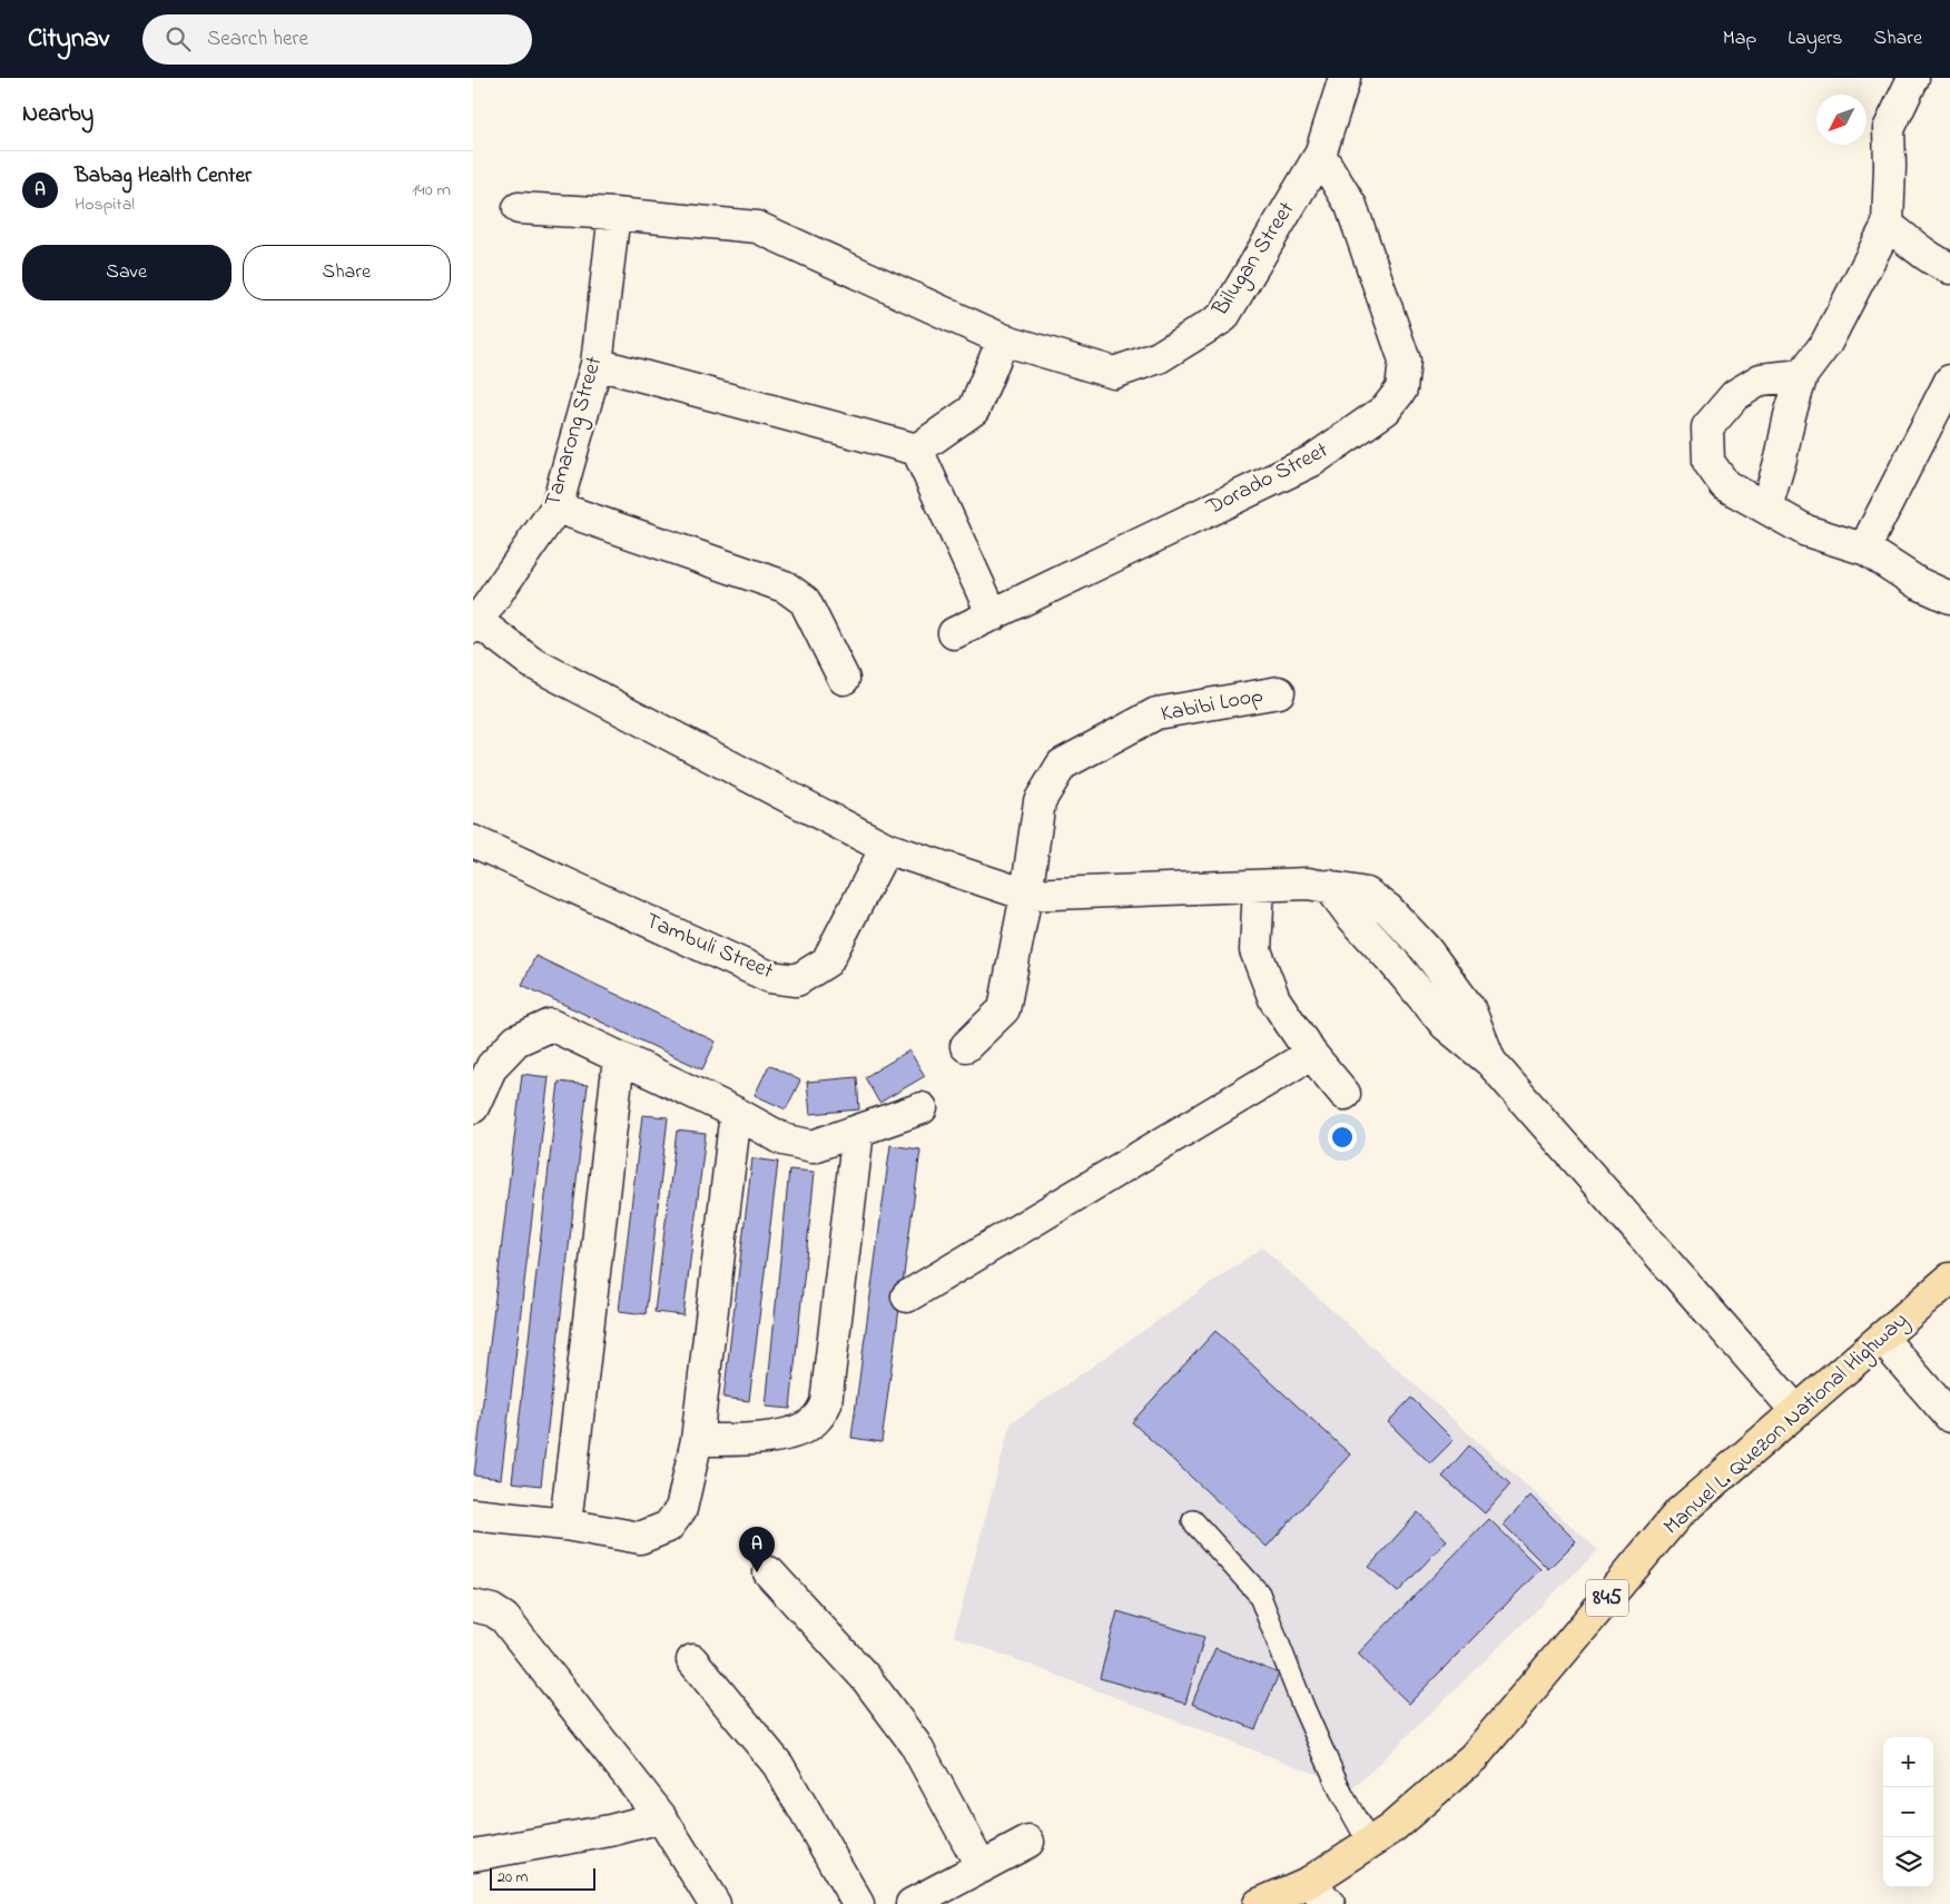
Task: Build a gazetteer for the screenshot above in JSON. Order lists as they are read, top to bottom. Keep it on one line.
{"streets":{"main road":["Manuel L. Quezon National Highway","845"],"street":["Bilugan Street","Tamarong Street","Dorado Street","Kabibi Loop","Tambuli Street"]},"crossings":[["Bilugan Street","Tamarong Street"],["Bilugan Street","Dorado Street"]],"scale_bar":"20 m","north":"bottom left","page":{"header":"Citynav","search":"Search here","nav":["Map","Layers","Share"],"heading":"Nearby","list":[{"mark":"A","name":"Babag Health Center","note":"Hospital","value":"140 m"}],"buttons":["Save","Share"],"pins":"A","map_buttons":["+","−"],"scale":"20 m"}}
